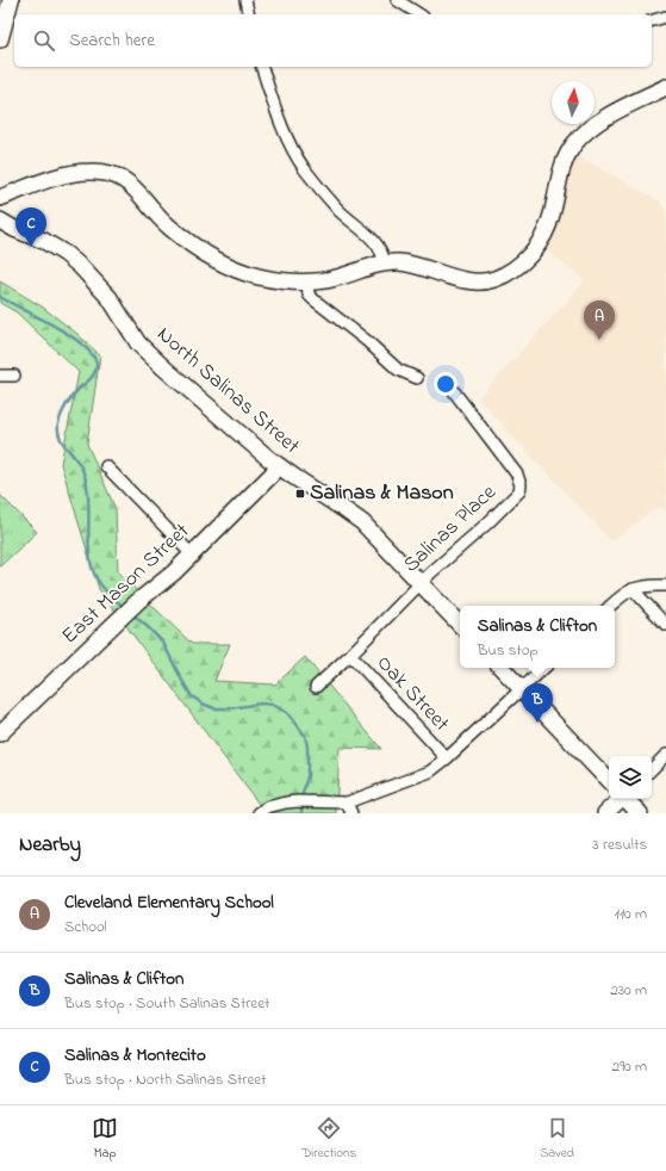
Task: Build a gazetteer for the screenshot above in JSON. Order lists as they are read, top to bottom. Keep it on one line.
{"streets":{"street":["North Salinas Street","Salinas Place","East Mason Street","Oak Street"]},"crossings":[["North Salinas Street","Salinas Place"],["North Salinas Street","East Mason Street"],["Salinas Place","Oak Street"]],"places":{"transit":["Salinas & Mason"]},"north":"top","page":{"search":"Search here","pins":["C","A","B"],"popup":["Salinas & Clifton","Bus stop"],"heading":["Nearby","3 results"],"list":[{"mark":"A","name":"Cleveland Elementary School","note":"School","value":"110 m"},{"mark":"B","name":"Salinas & Clifton","note":"Bus stop · South Salinas Street","value":"230 m"},{"mark":"C","name":"Salinas & Montecito","note":"Bus stop · North Salinas Street","value":"290 m"}],"nav":["Map","Directions","Saved"]}}
